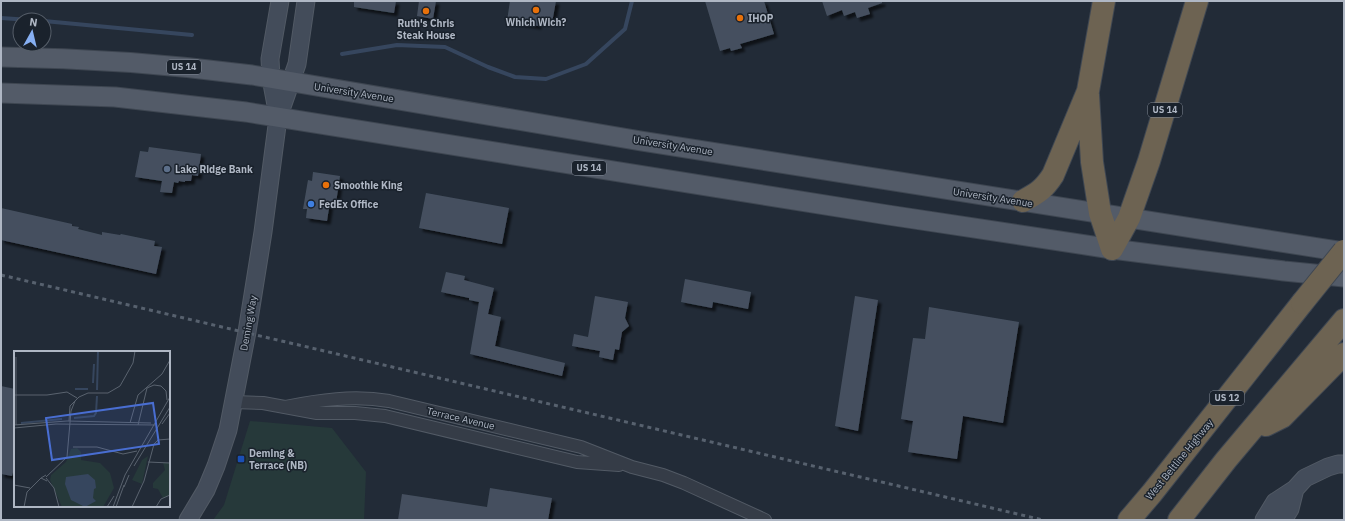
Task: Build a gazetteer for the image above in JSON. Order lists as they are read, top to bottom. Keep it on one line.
{"streets":{"highway":["US 14","US 12","West Beltline Highway"],"main road":["University Avenue"],"street":["Deming Way","Terrace Avenue"]},"crossings":[["US 14","University Avenue"],["US 14","Deming Way"],["University Avenue","Deming Way"],["University Avenue","West Beltline Highway"],["Deming Way","Terrace Avenue"]],"places":{"other":["Which Wich?","Ruth's Chris Steak House","IHOP","Lake Ridge Bank","Smoothie King","FedEx Office"],"transit":["Deming & Terrace (NB)"]},"north":"top"}
